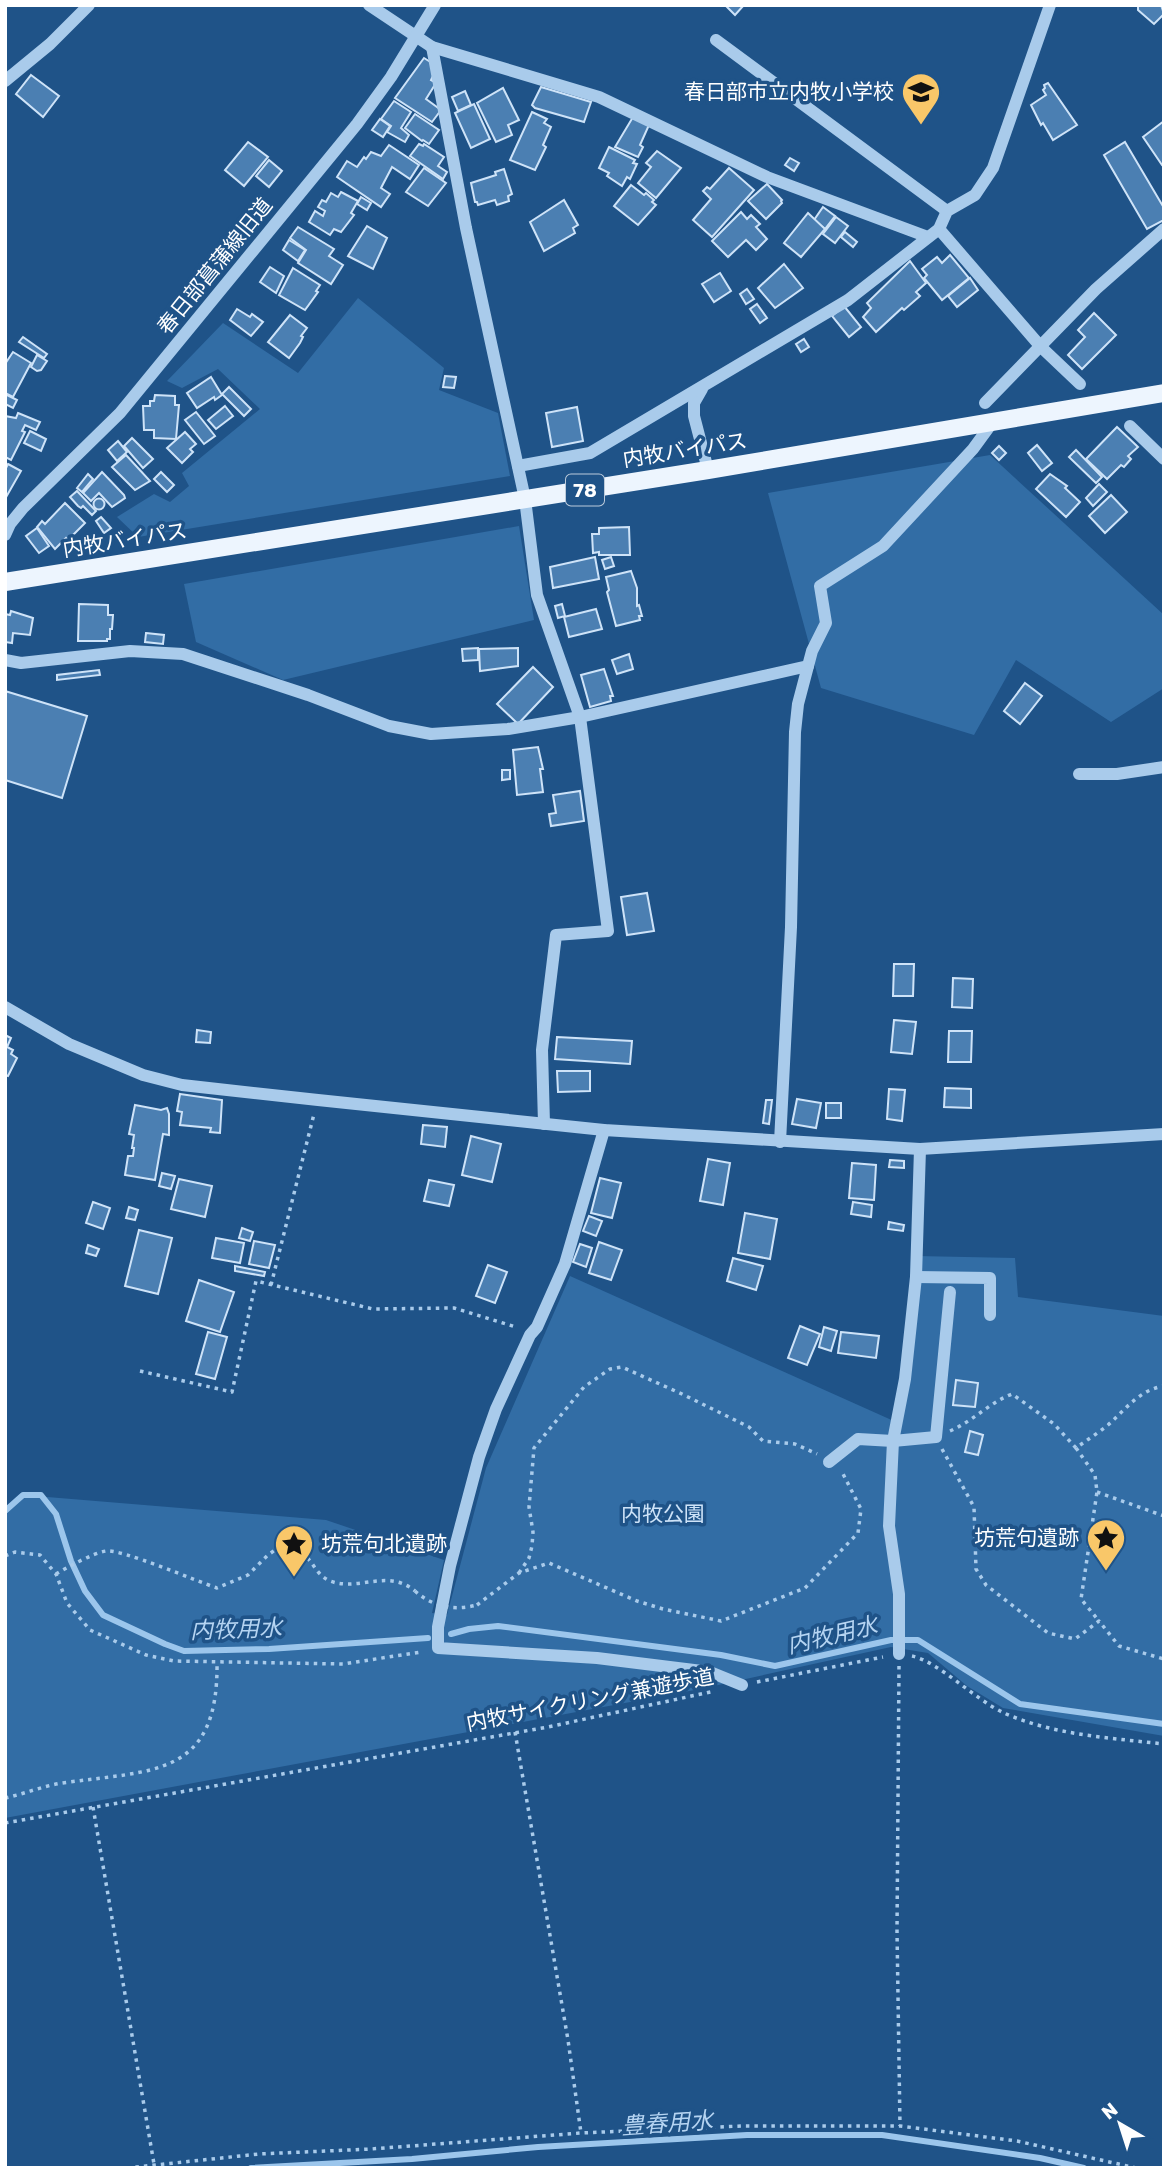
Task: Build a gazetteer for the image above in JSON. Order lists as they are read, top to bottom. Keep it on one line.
{"streets":{"main road":["内牧バイパス","78"],"street":["春日部菖蒲線旧道"],"path":["内牧サイクリング兼遊歩道"]},"water":["内牧用水","豊春用水"],"parks":["内牧公園"],"places":{"school or university":["春日部市立内牧小学校"],"place":["坊荒句遺跡","坊荒句北遺跡"]},"north":"top left"}
